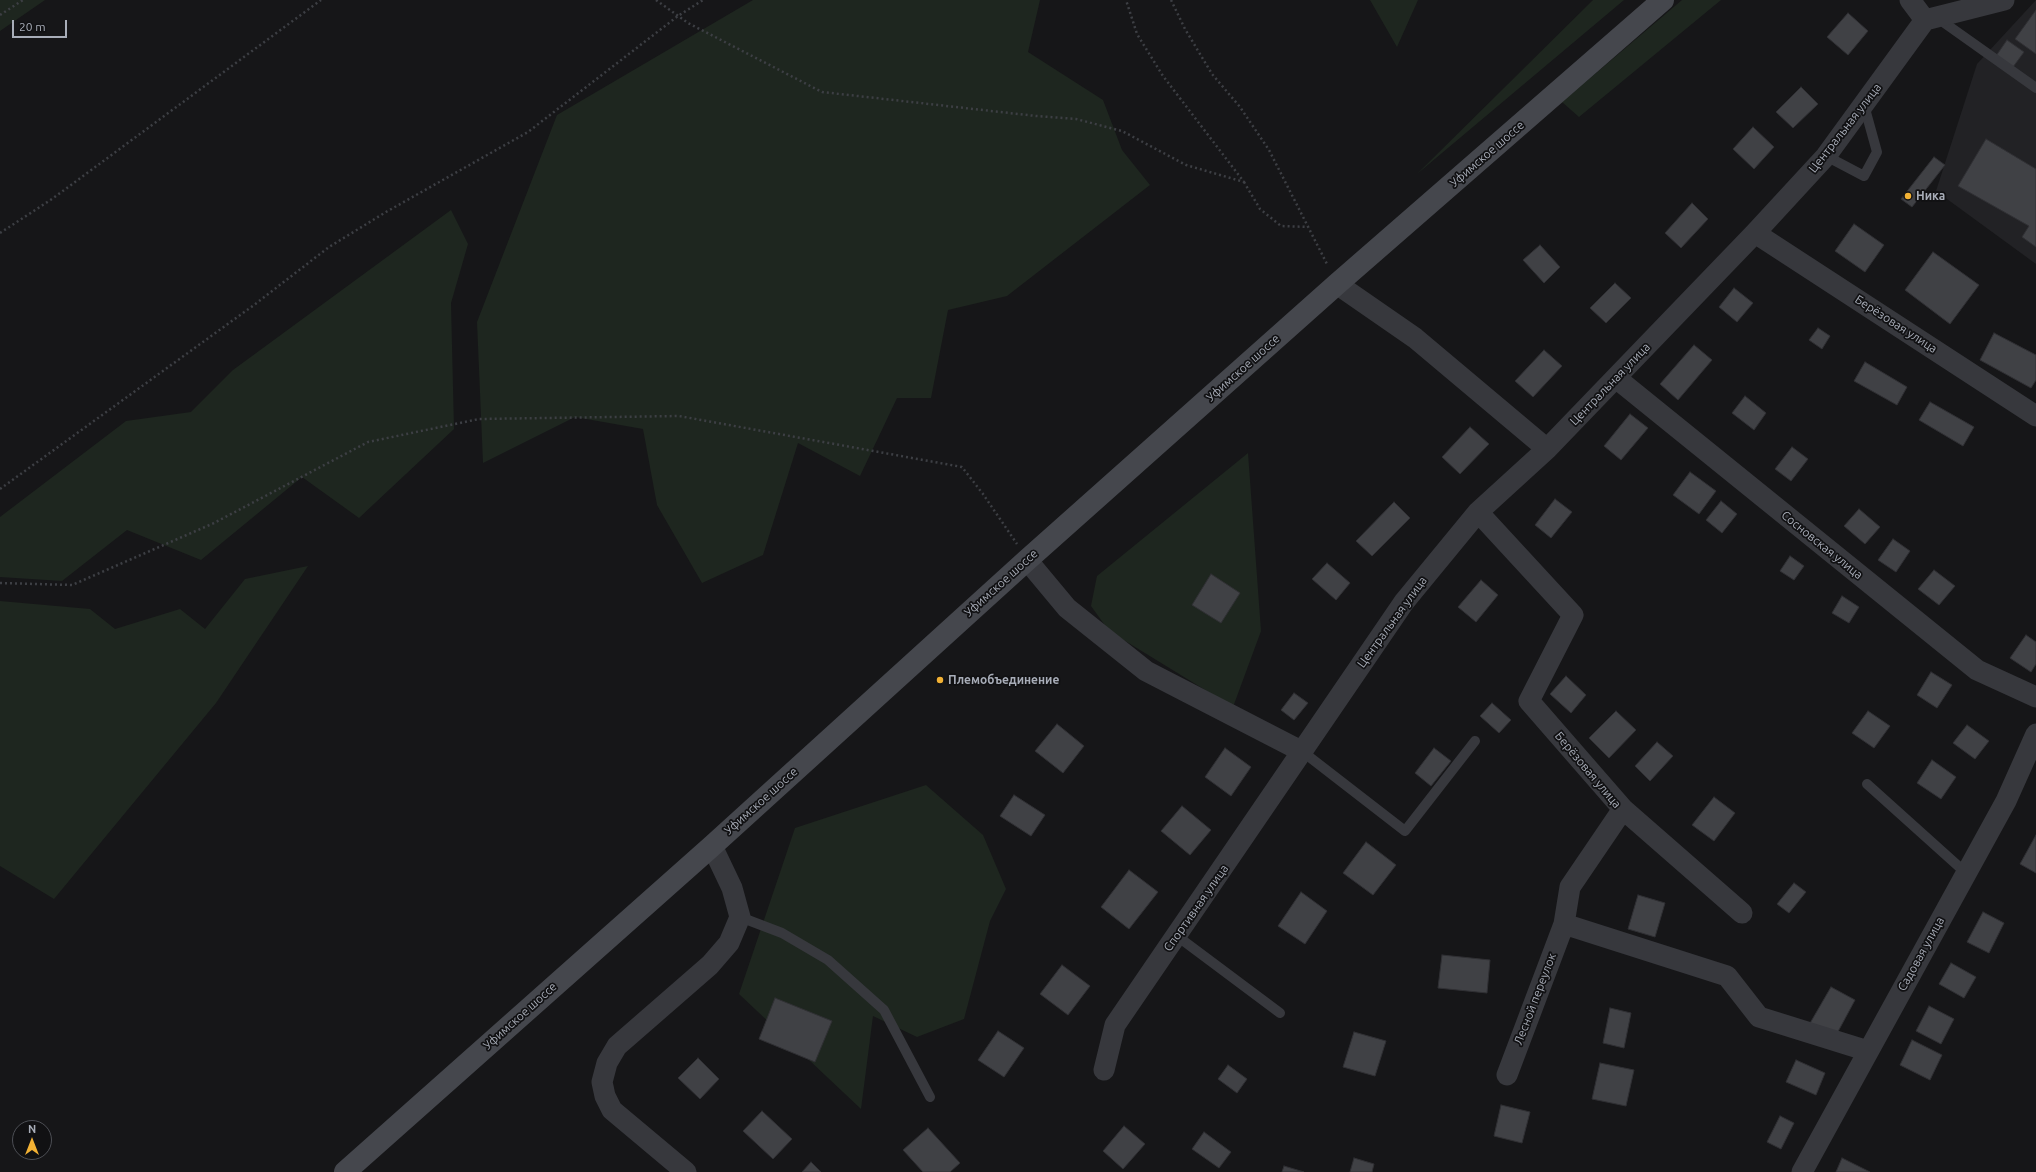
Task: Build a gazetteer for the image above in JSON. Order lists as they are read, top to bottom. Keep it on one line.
{"streets":{"main road":["Уфимское шоссе"],"street":["Центральная улица","Берёзовая улица","Сосновская улица","Спортивная улица","Садовая улица","Лесной переулок"]},"crossings":[["Центральная улица","Берёзовая улица"],["Центральная улица","Сосновская улица"],["Центральная улица","Спортивная улица"],["Берёзовая улица","Лесной переулок"]],"places":["Ника","Племобъединение"],"scale_bar":"20 m","north":"top"}
